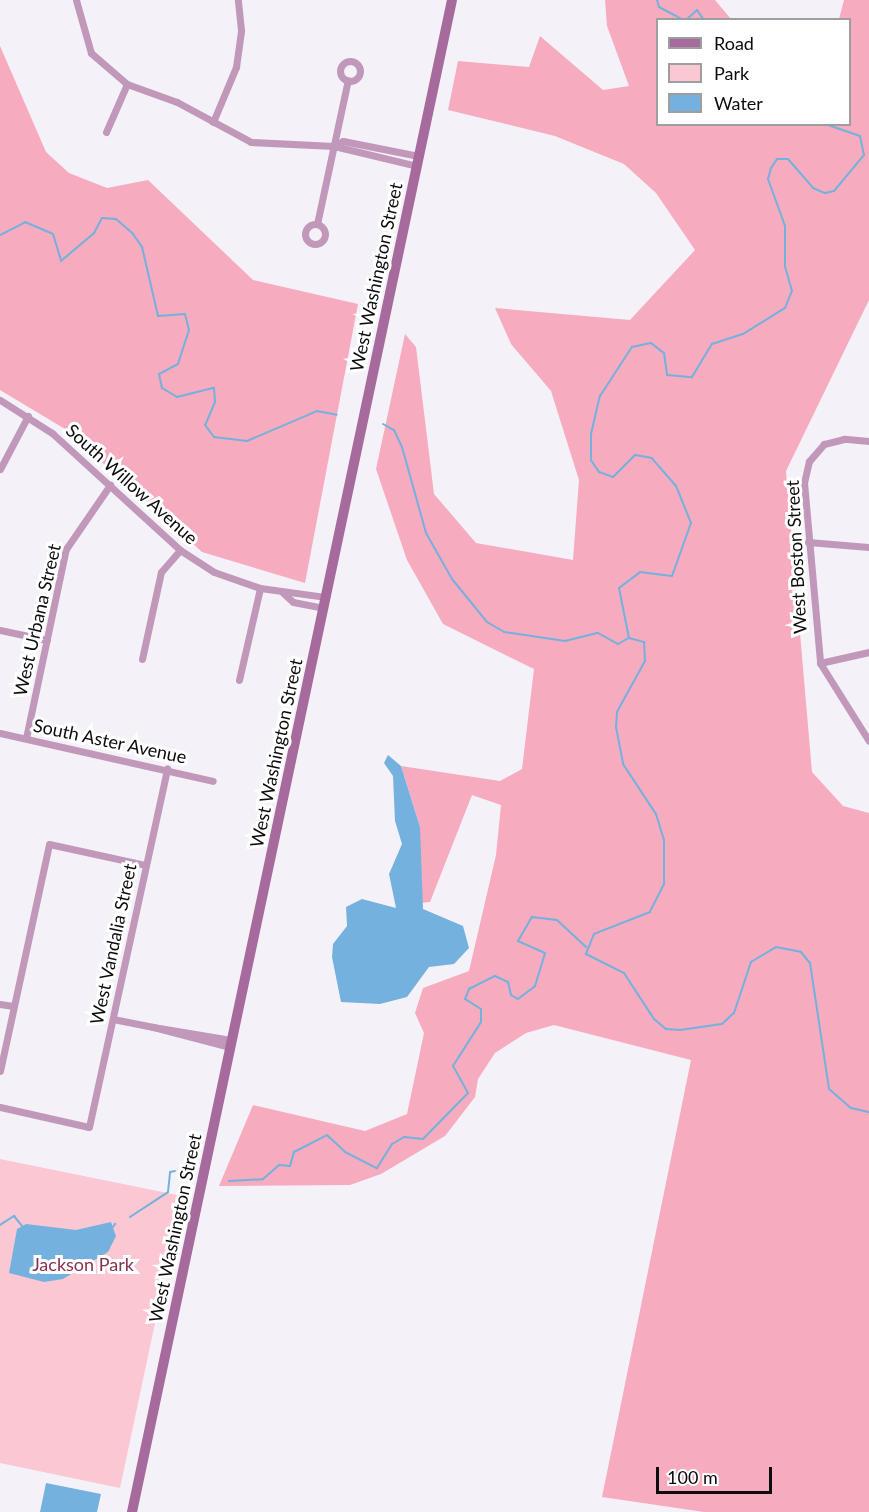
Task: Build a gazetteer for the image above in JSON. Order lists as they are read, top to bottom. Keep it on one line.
{"streets":{"main road":["West Washington Street"],"street":["South Willow Avenue","West Boston Street","West Urbana Street","South Aster Avenue","West Vandalia Street"]},"crossings":[["West Washington Street","South Willow Avenue"],["South Willow Avenue","West Urbana Street"],["West Urbana Street","South Aster Avenue"],["South Aster Avenue","West Vandalia Street"]],"parks":["Jackson Park"],"legend":["Road","Park","Water"],"scale_bar":"100 m"}
